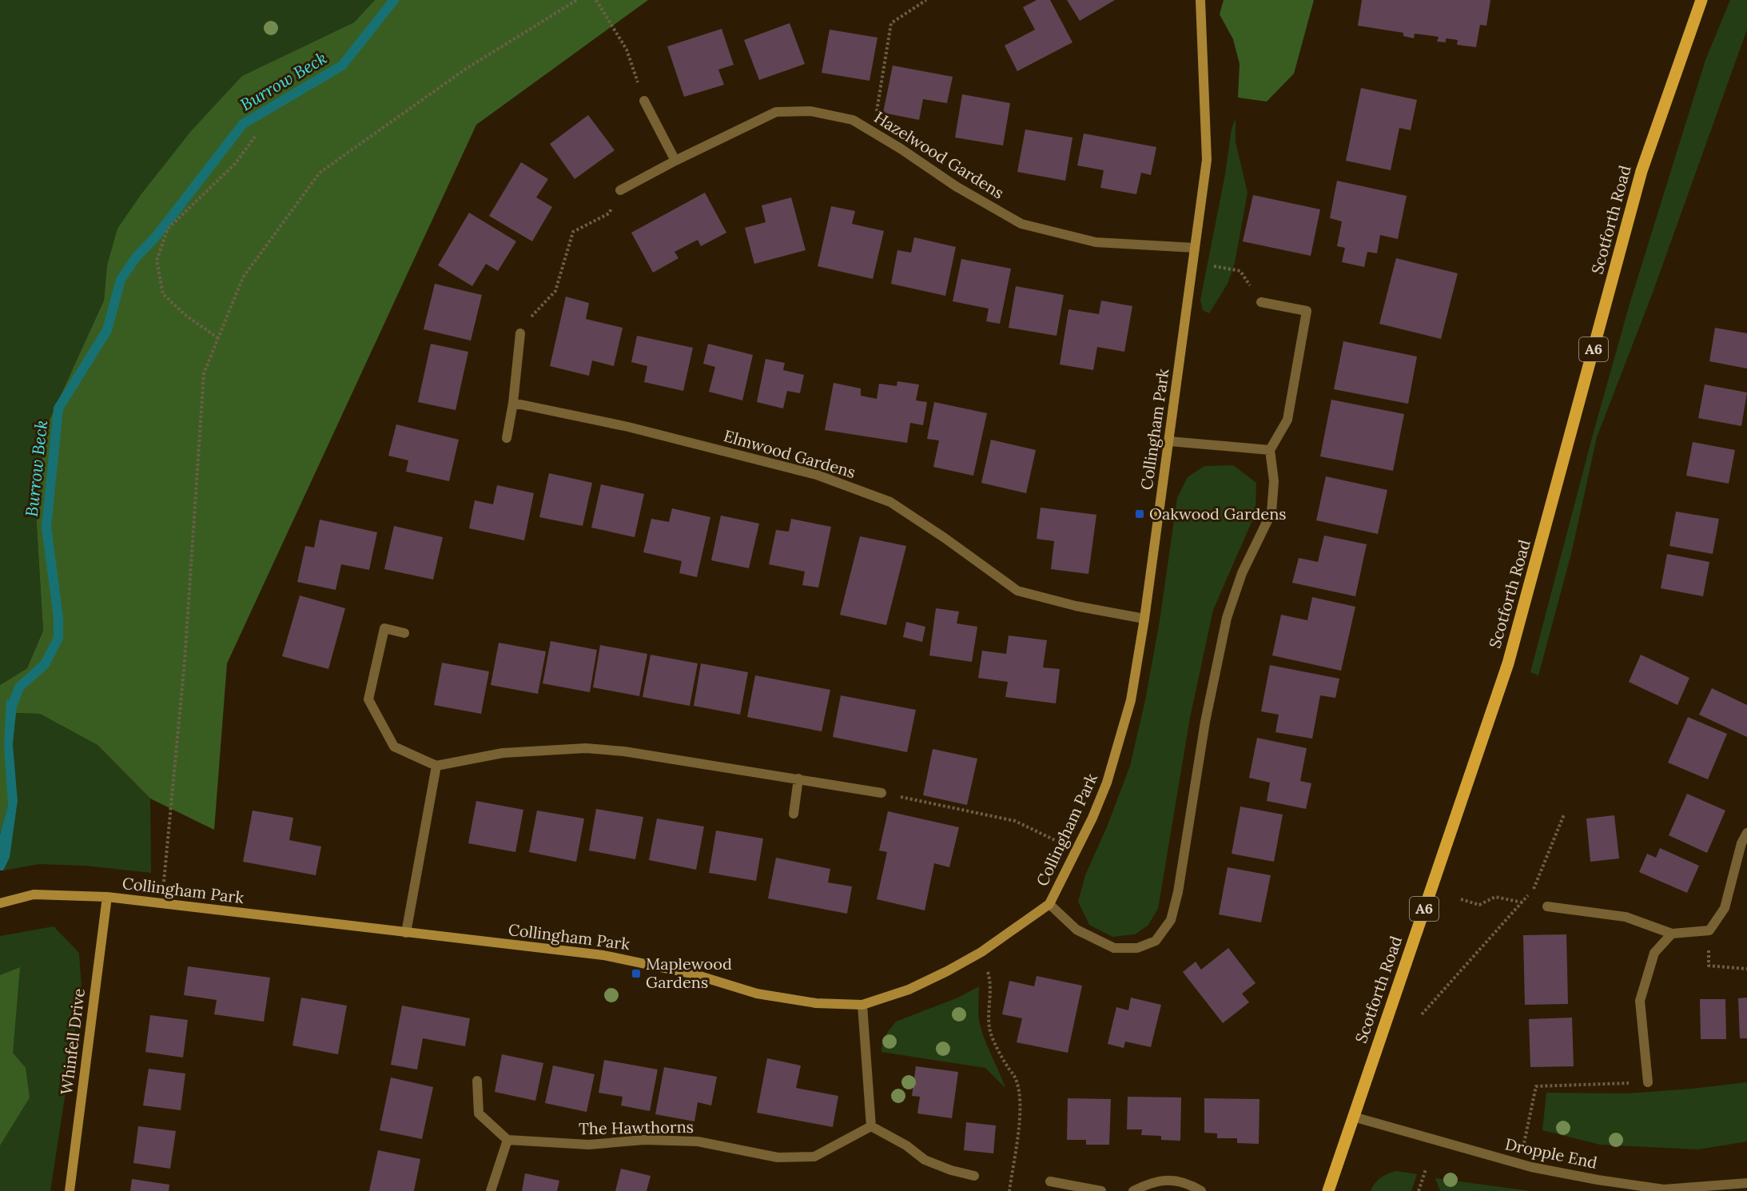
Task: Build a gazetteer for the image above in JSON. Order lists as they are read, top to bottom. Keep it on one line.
{"streets":{"main road":["Scotforth Road","A6"],"street":["Hazelwood Gardens","Collingham Park","Elmwood Gardens","Whinfell Drive","The Hawthorns","Dropple End"]},"crossings":[["Hazelwood Gardens","Collingham Park"],["Scotforth Road","Dropple End"],["Collingham Park","Elmwood Gardens"],["Collingham Park","Whinfell Drive"]],"water":["Burrow Beck"],"places":{"transit":["Oakwood Gardens","Maplewood Gardens"]}}
